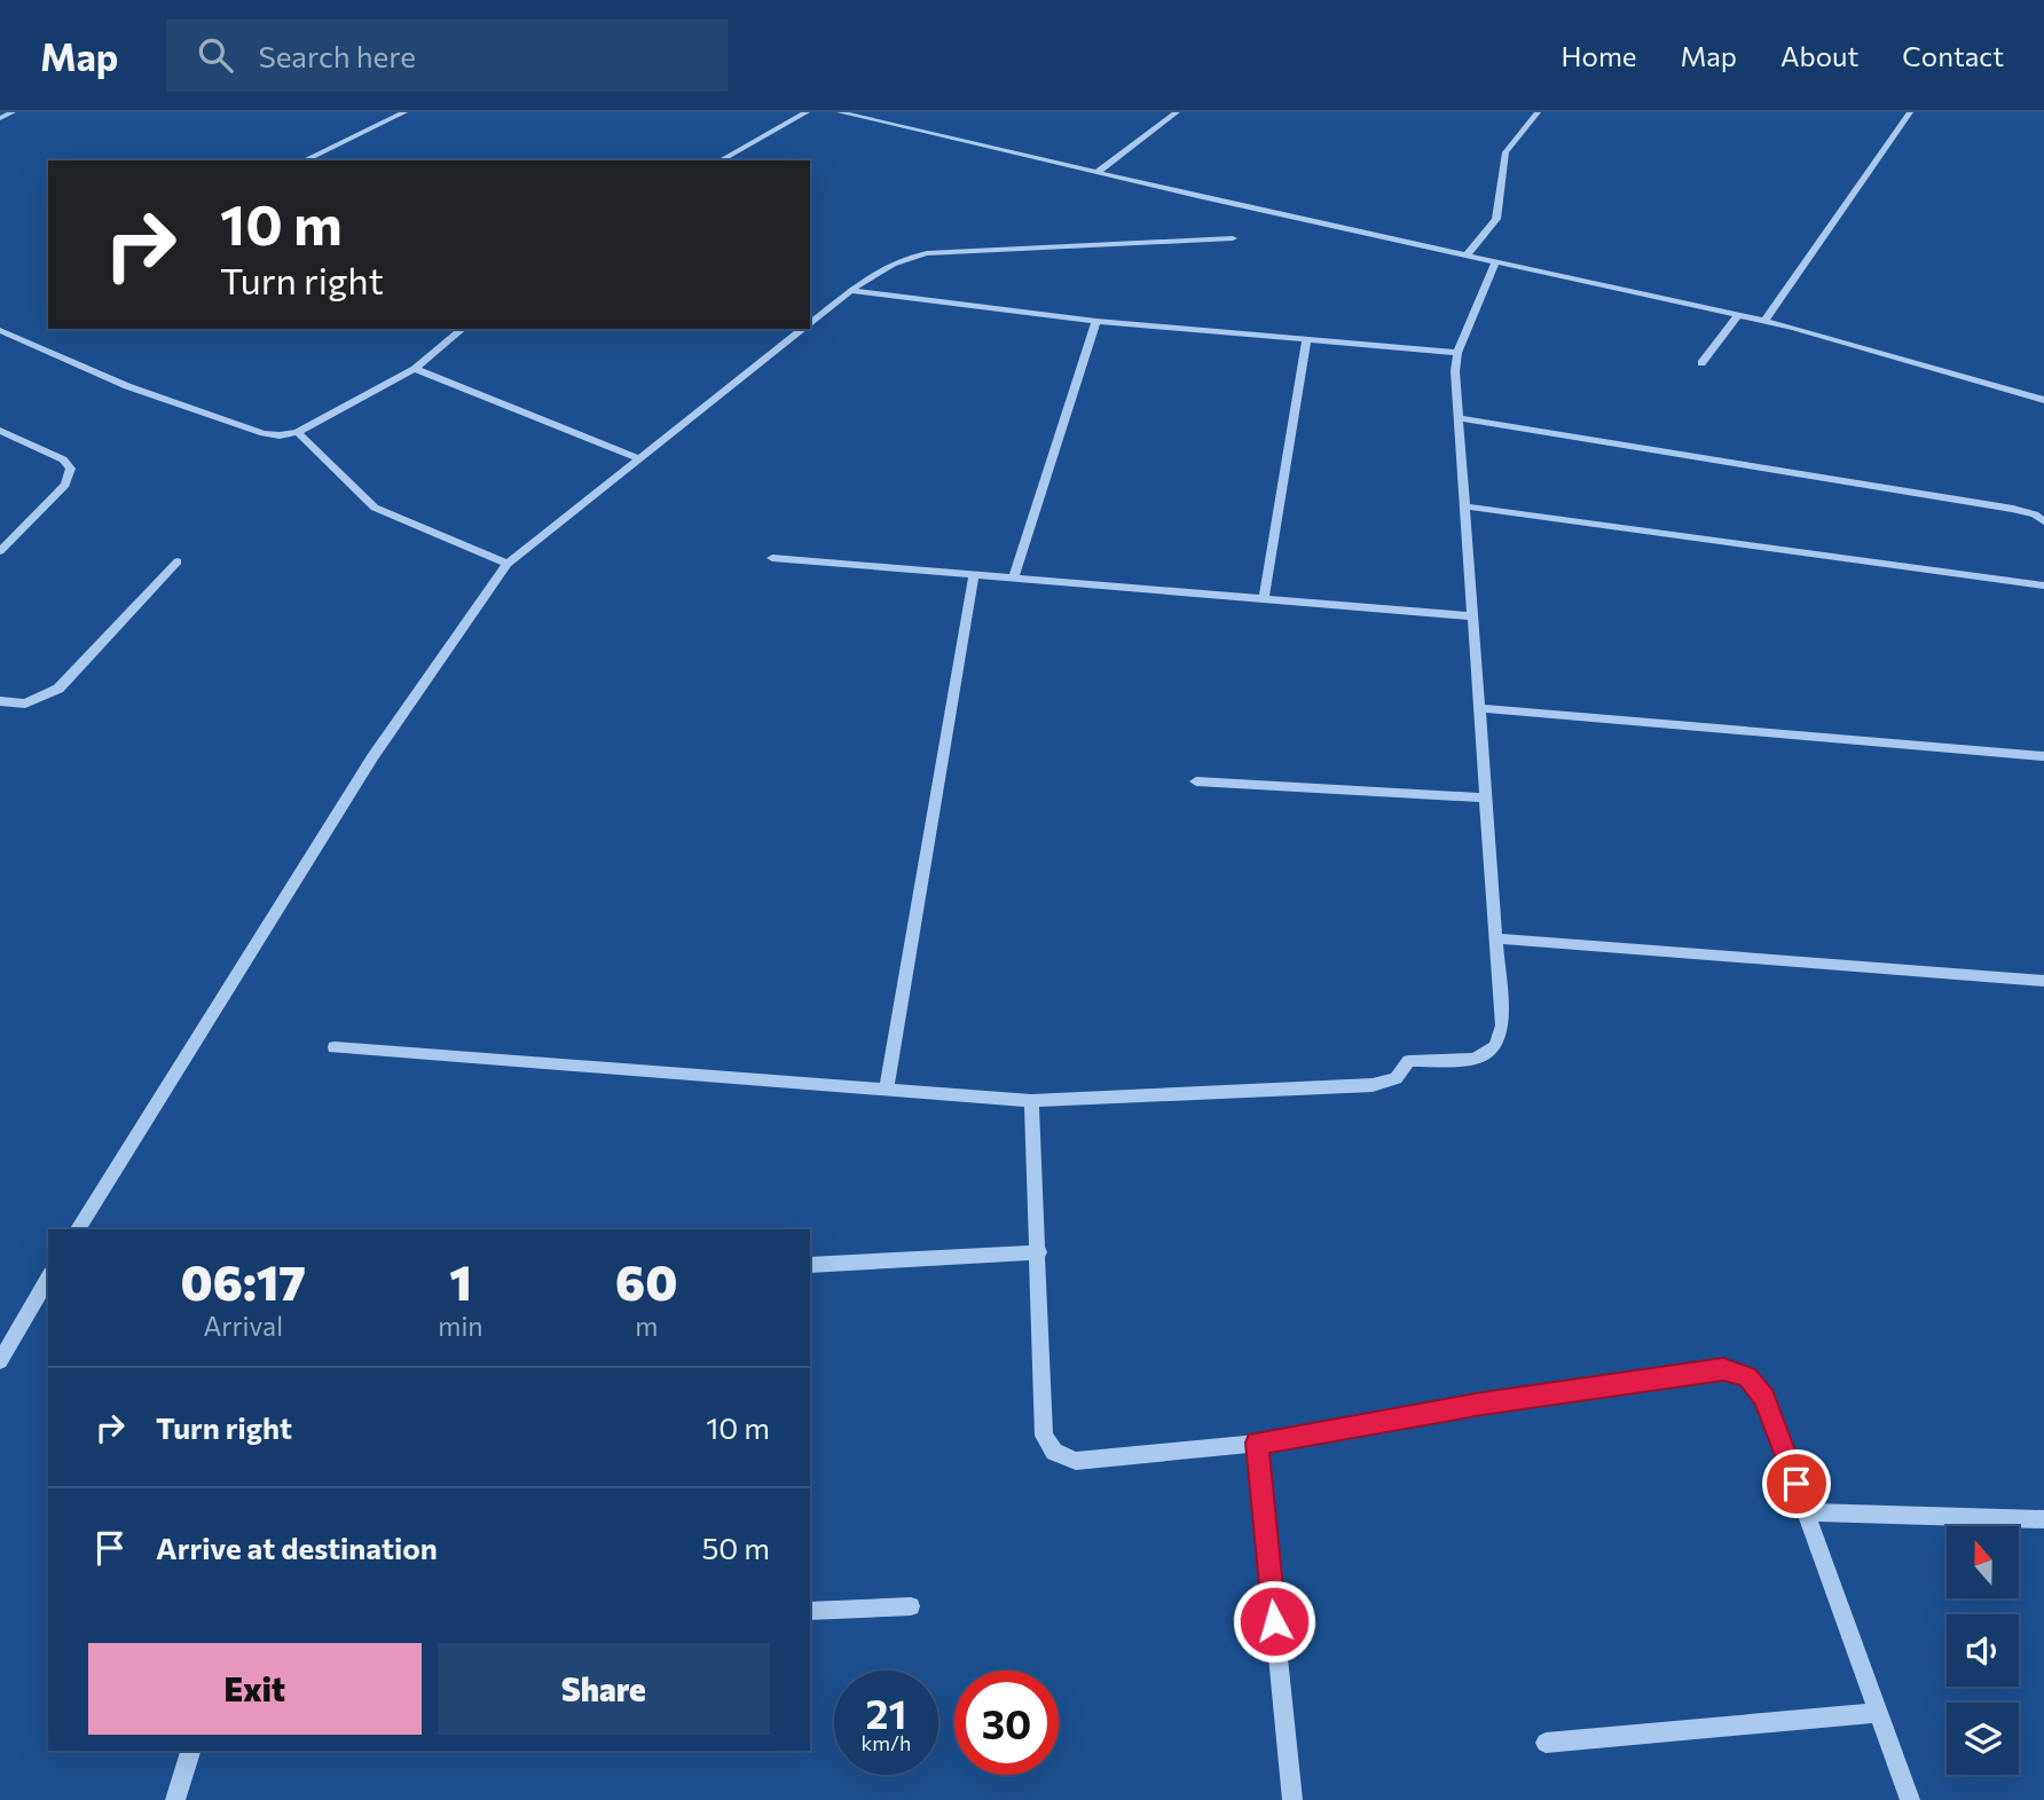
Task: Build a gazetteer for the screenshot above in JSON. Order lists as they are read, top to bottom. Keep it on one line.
{"north":"top","page":{"header":"Map","search":"Search here","nav":["Home","Map","About","Contact"],"turn":["10 m","Turn right"],"eta":["06:17","Arrival","1","min","60","m"],"list":[{"name":"Turn right","value":"10 m"},{"name":"Arrive at destination","value":"50 m"}],"buttons":["Exit","Share"],"speed":"21 km/h","limit":"30"}}
